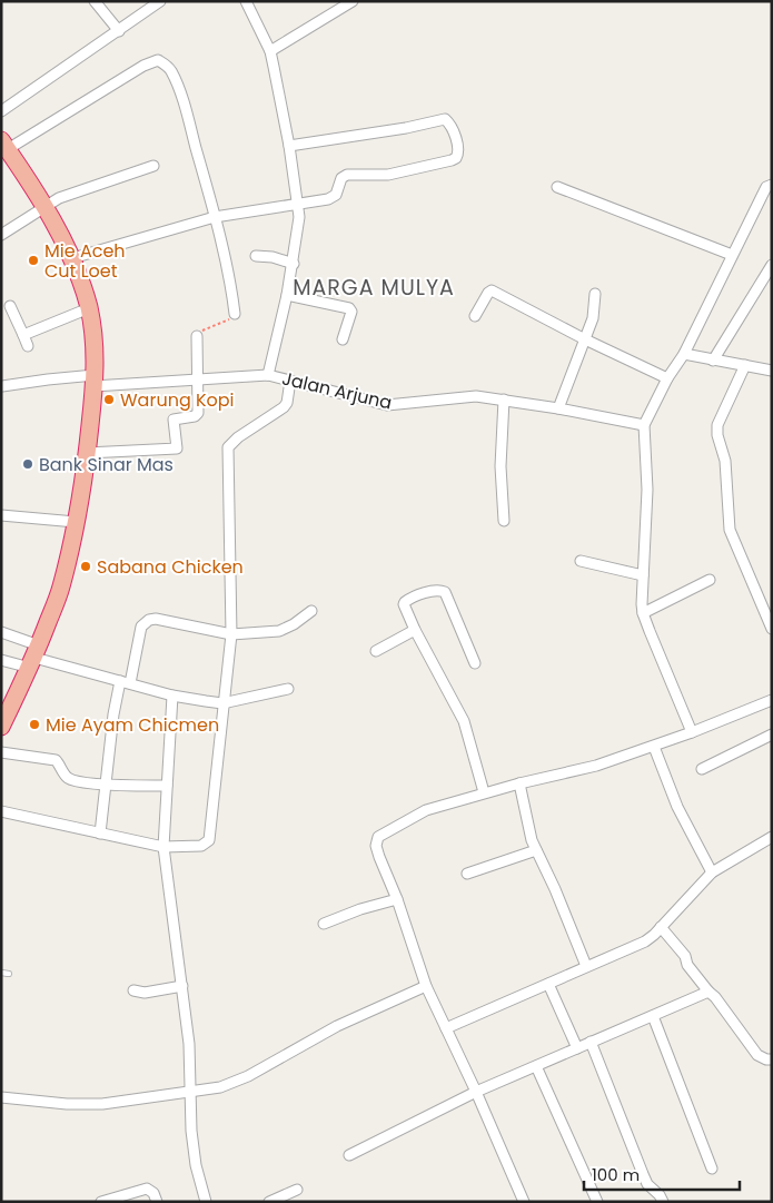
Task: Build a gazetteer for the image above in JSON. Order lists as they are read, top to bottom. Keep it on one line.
{"streets":{"street":["Jalan Arjuna"]},"districts":["MARGA MULYA"],"places":["Mie Aceh Cut Loet","Warung Kopi","Bank Sinar Mas","Sabana Chicken","Mie Ayam Chicmen"],"scale_bar":"100 m"}
